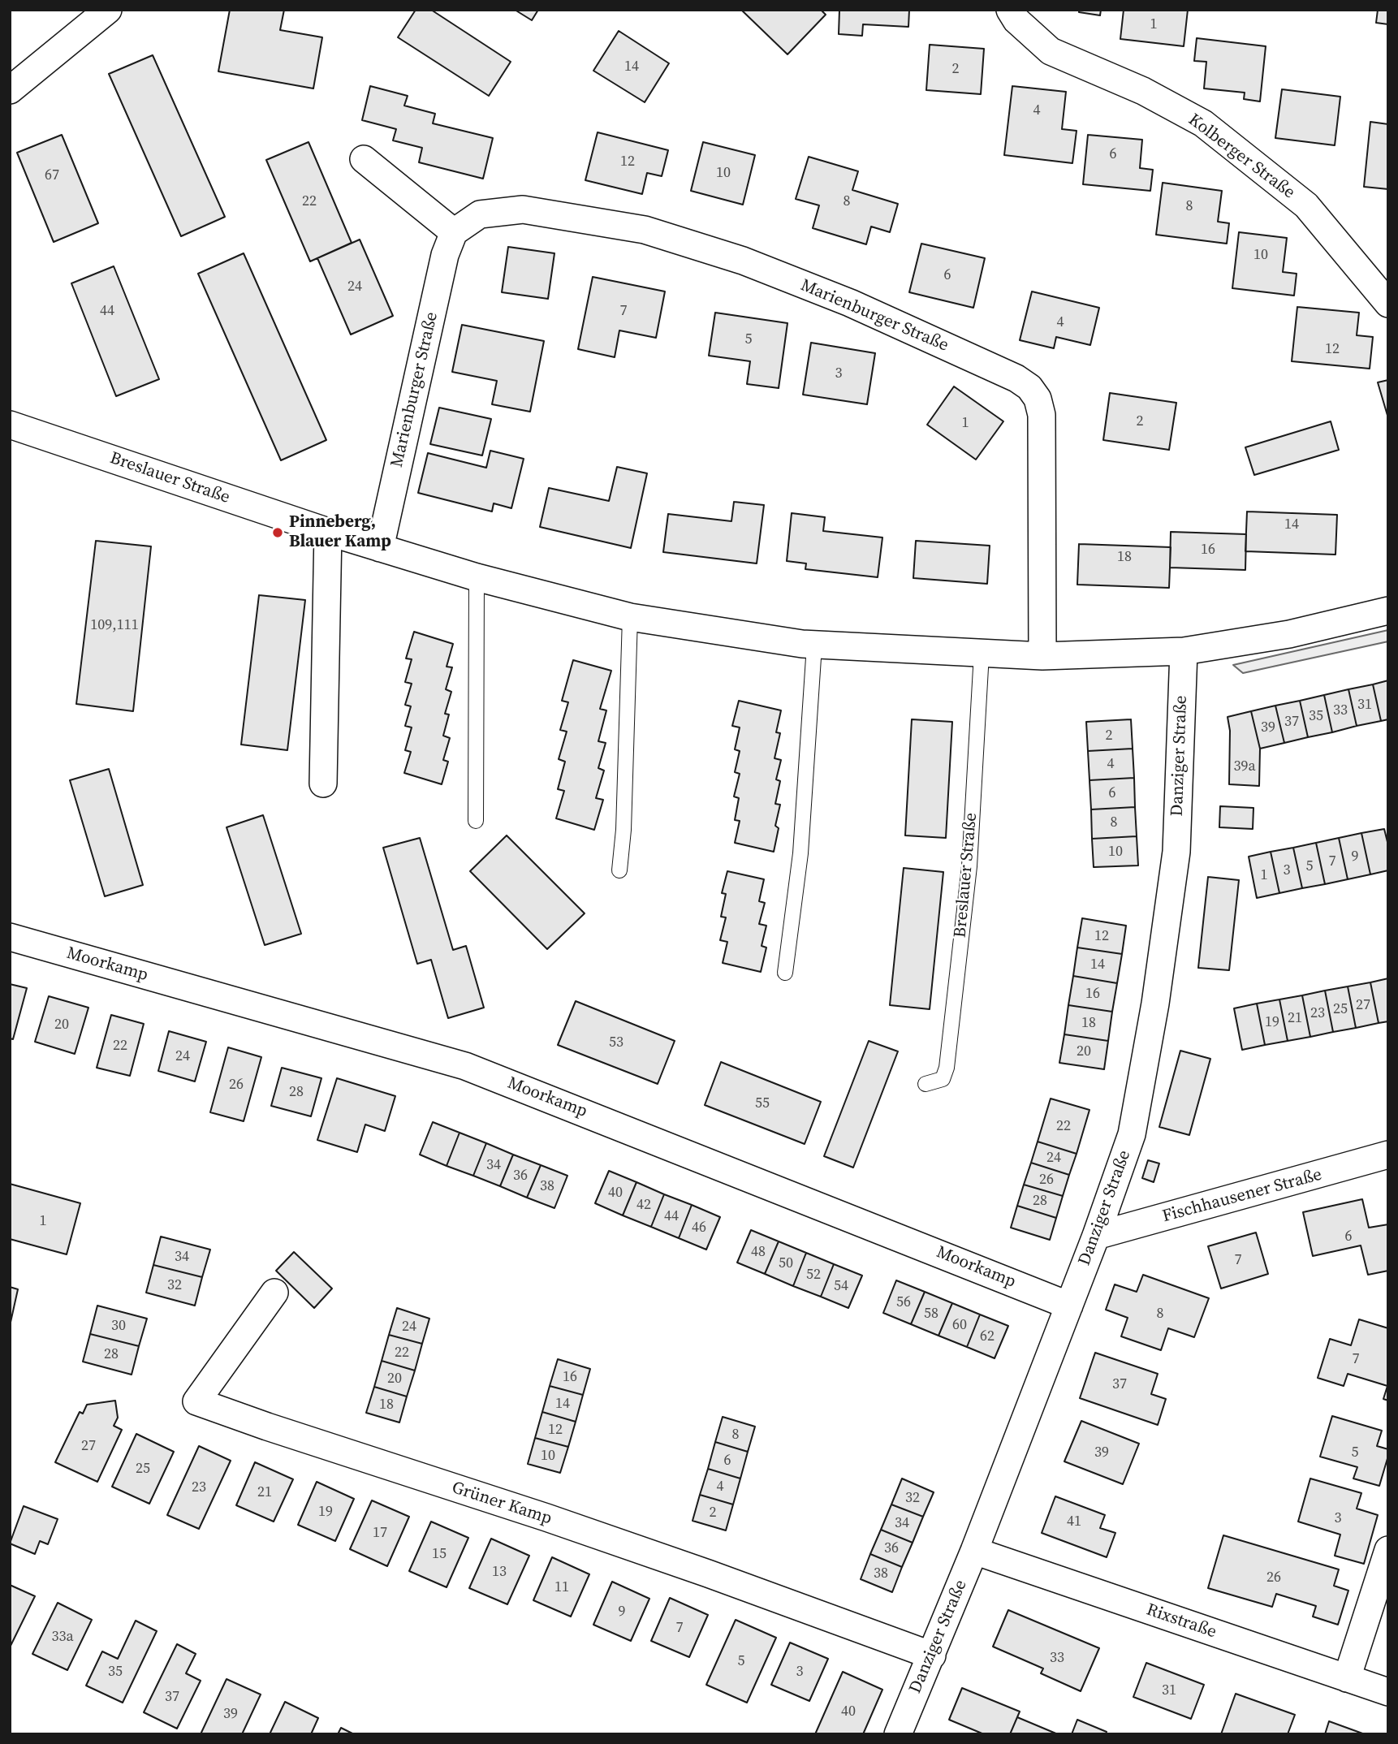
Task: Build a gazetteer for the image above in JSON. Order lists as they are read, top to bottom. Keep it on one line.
{"streets":{"street":["Kolberger Straße","Marienburger Straße","Breslauer Straße","Danziger Straße","Moorkamp","Fischhausener Straße","Grüner Kamp","Rixstraße"]},"crossings":[["Marienburger Straße","Breslauer Straße"],["Breslauer Straße","Danziger Straße"],["Danziger Straße","Moorkamp"],["Danziger Straße","Fischhausener Straße"],["Danziger Straße","Grüner Kamp"],["Danziger Straße","Rixstraße"]],"places":["Pinneberg, Blauer Kamp"],"house_numbers":["1","14","2","4","6","12","10","67","22","8","8","10","6","24","44","7","4","5","12","3","2","1","14","16","18","109,111","31","33","35","37","39","2","4","39a","6","8","10","9","7","5","3","1","12","14","16","27","25","23","21","19","18","20","53","22","20","24","26","28","55","22","24","34","36","26","38","40","28","42","44","1","46","6","48","34","7","50","52","32","54","56","58","8","60","30","24","62","22","28","7","16","20","37","14","18","12","8","27","39","5","10","6","25","4","23","21","32","19","2","3","41","34","17","36","15","13","38","26","11","9","7","33a","33","5","35","3","31","37","40","39"]}
